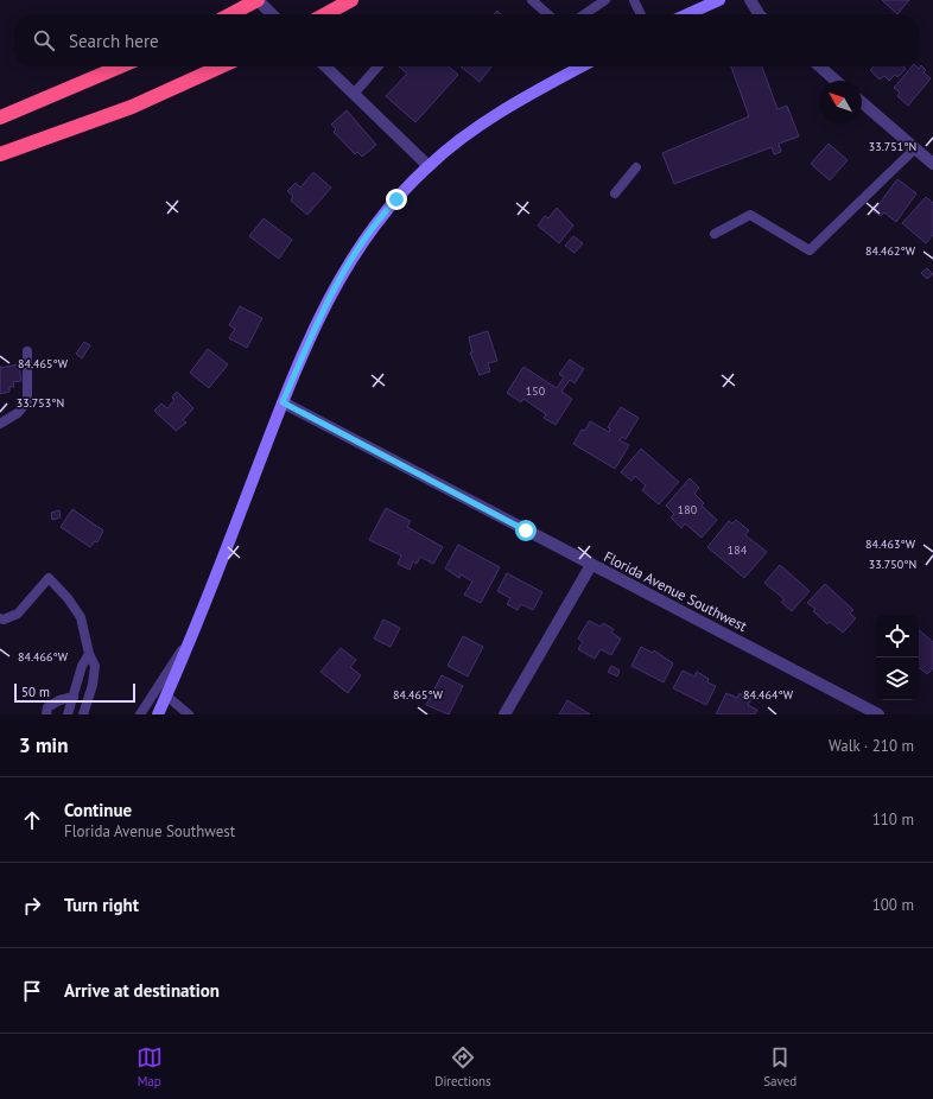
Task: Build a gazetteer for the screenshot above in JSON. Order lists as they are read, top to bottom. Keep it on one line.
{"streets":{"street":["Florida Avenue Southwest"]},"house_numbers":["150","180","184"],"scale_bar":"50 m","north":"top left","page":{"search":"Search here","scale":"50 m","heading":["3 min","Walk · 210 m"],"list":[["Continue","Florida Avenue Southwest","110 m"],["Turn right","100 m"],"Arrive at destination"],"nav":["Map","Directions","Saved"]},"coordinates":["33.751°N","84.462°W","84.465°W","33.753°N","84.463°W","33.750°N","84.466°W","84.464°W"]}
